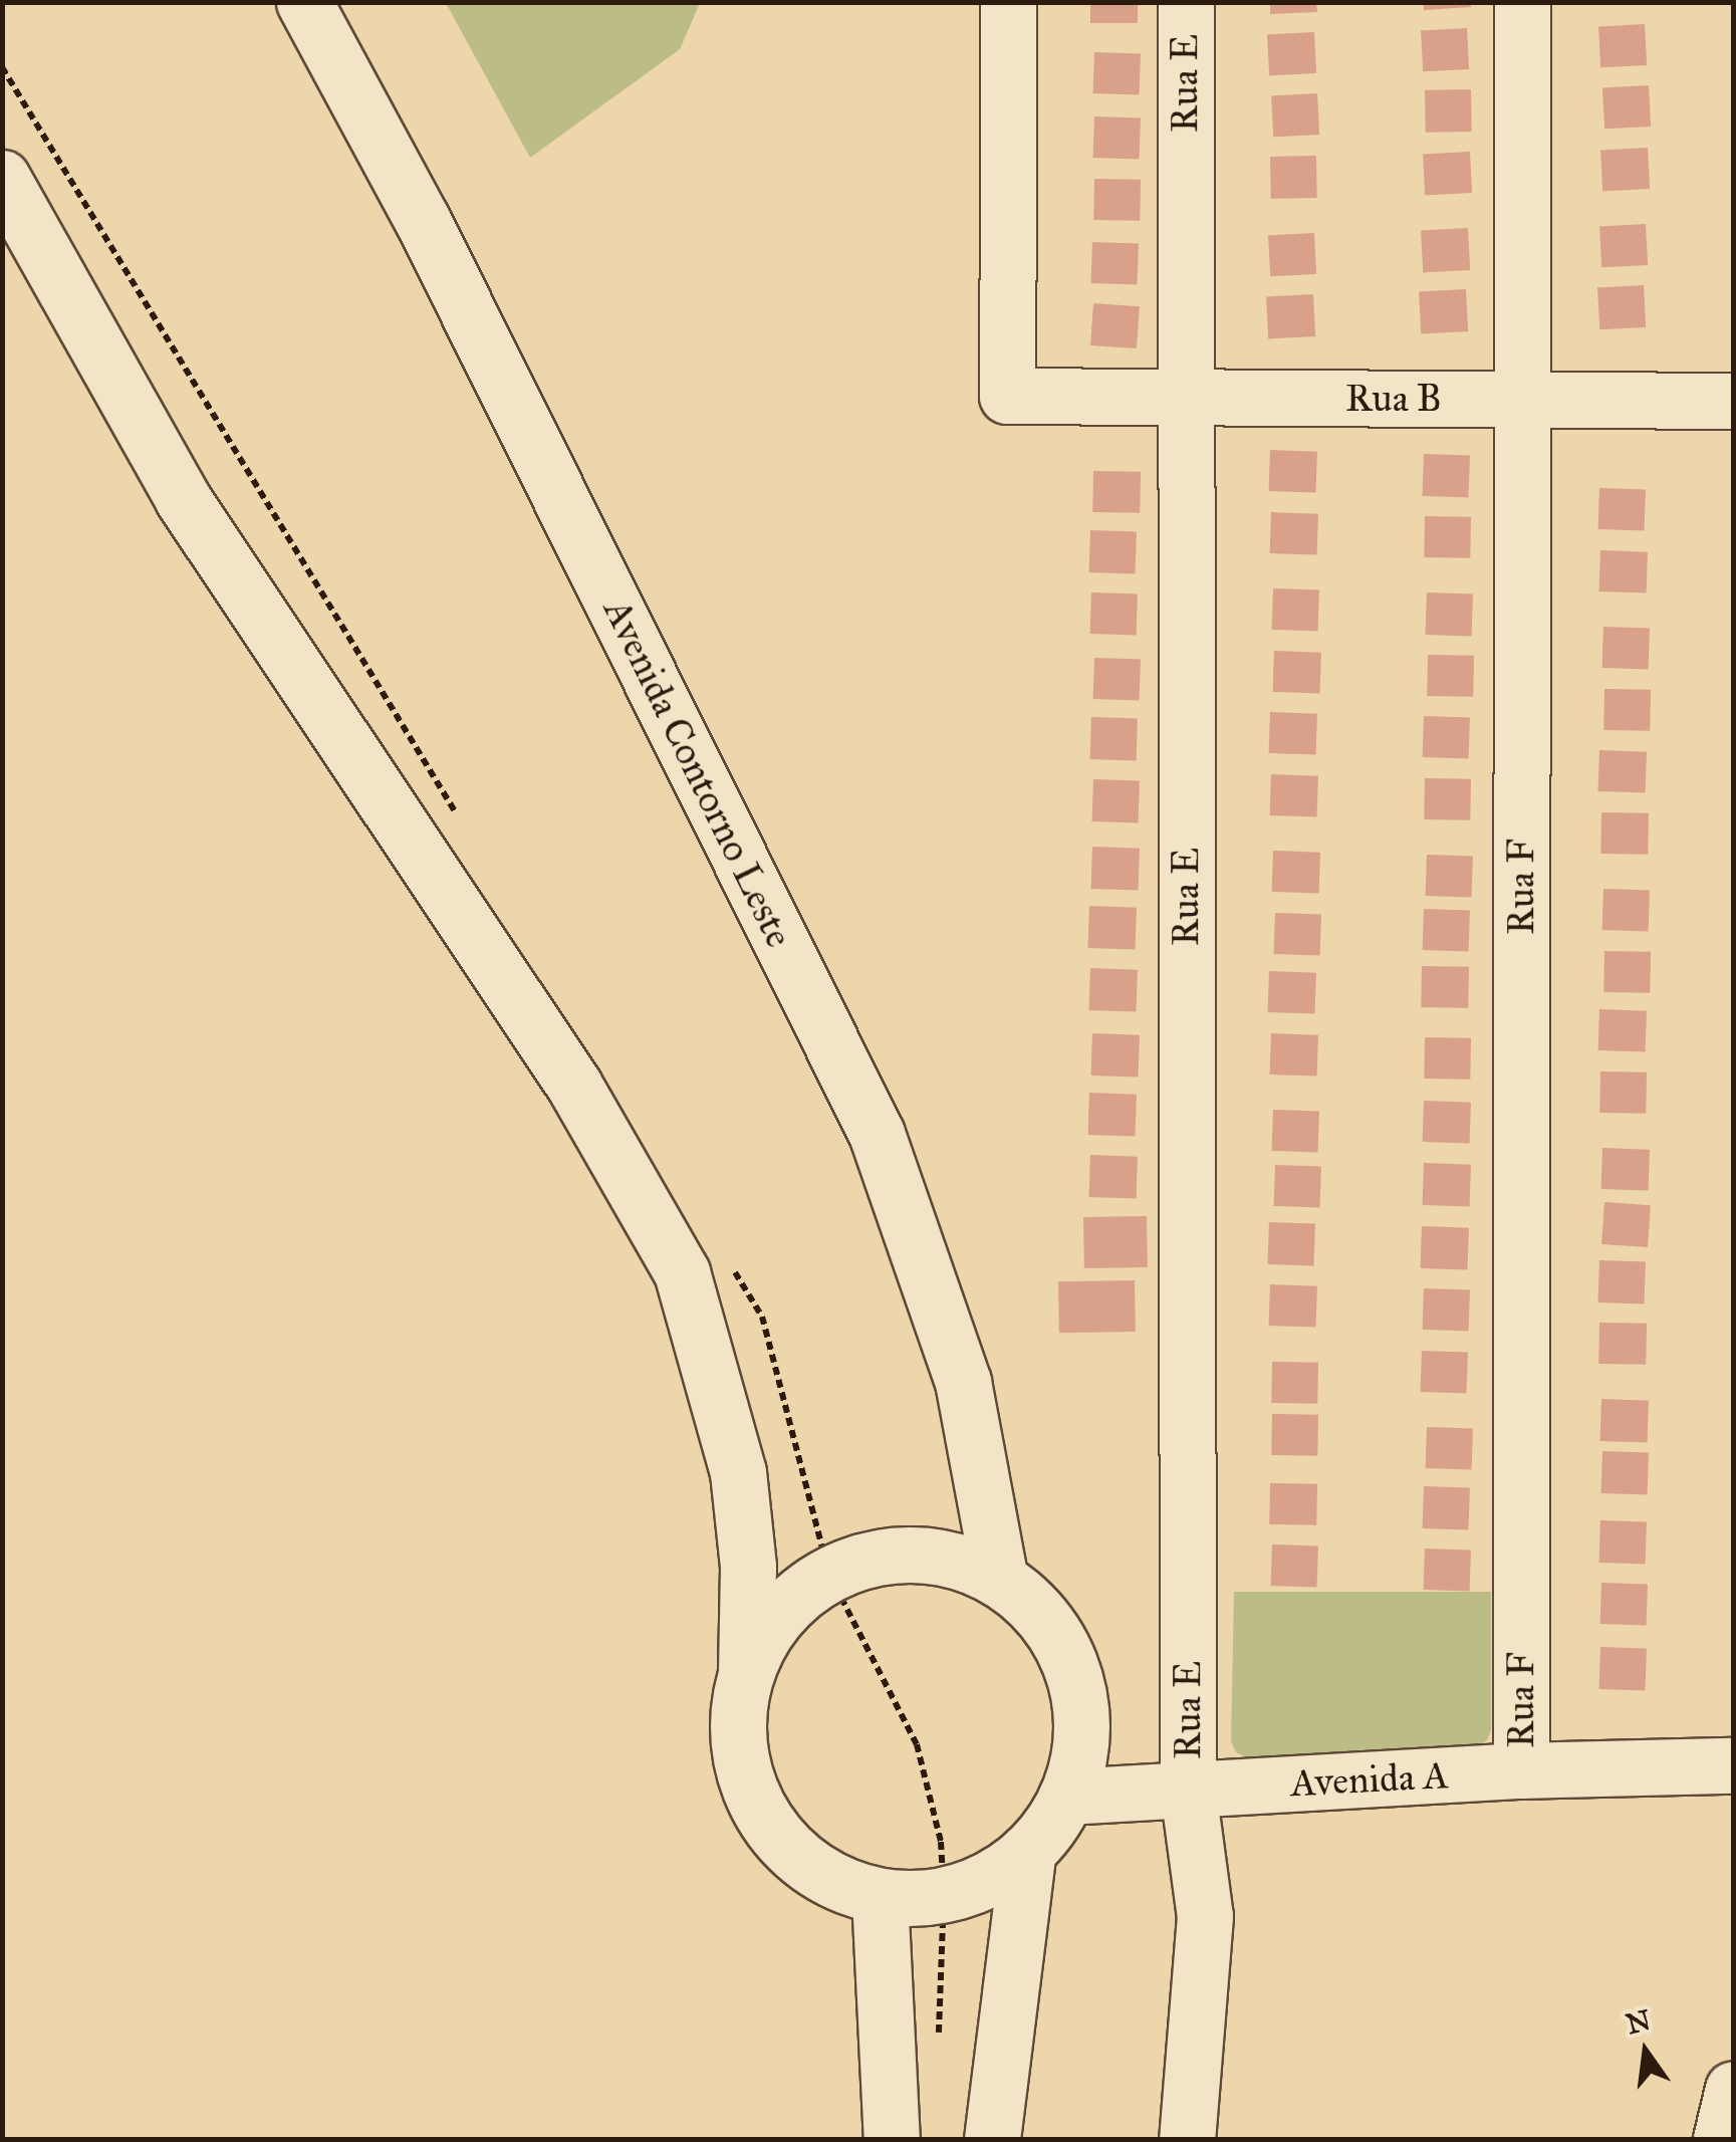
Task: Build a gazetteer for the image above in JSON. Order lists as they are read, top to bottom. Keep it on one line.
{"streets":{"street":["Rua E","Rua B","Avenida Contorno Leste","Rua F","Avenida A"]},"crossings":[["Rua E","Rua B"],["Rua E","Avenida A"],["Rua B","Rua F"],["Avenida Contorno Leste","Avenida A"],["Rua F","Avenida A"]],"north":"top"}
